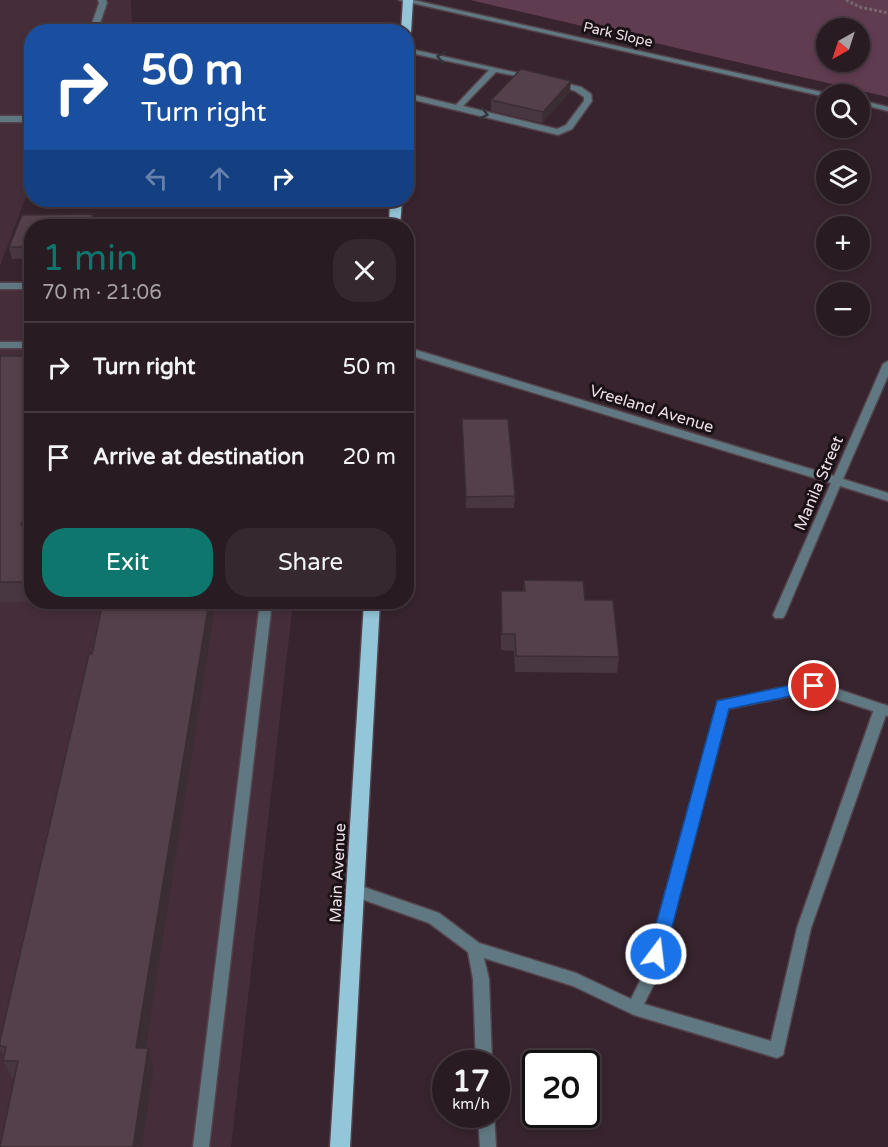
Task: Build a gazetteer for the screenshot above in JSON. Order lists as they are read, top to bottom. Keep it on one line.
{"streets":{"main road":["Main Avenue"],"street":["Park Slope","Vreeland Avenue","Manila Street"]},"crossings":[["Vreeland Avenue","Manila Street"]],"north":"bottom left","page":{"map_buttons":["+","−"],"turn":["50 m","Turn right"],"heading":["1 min","70 m · 21:06"],"list":[{"name":"Turn right","value":"50 m"},{"name":"Arrive at destination","value":"20 m"}],"buttons":["Exit","Share"],"speed":"17 km/h","limit":"20"}}
